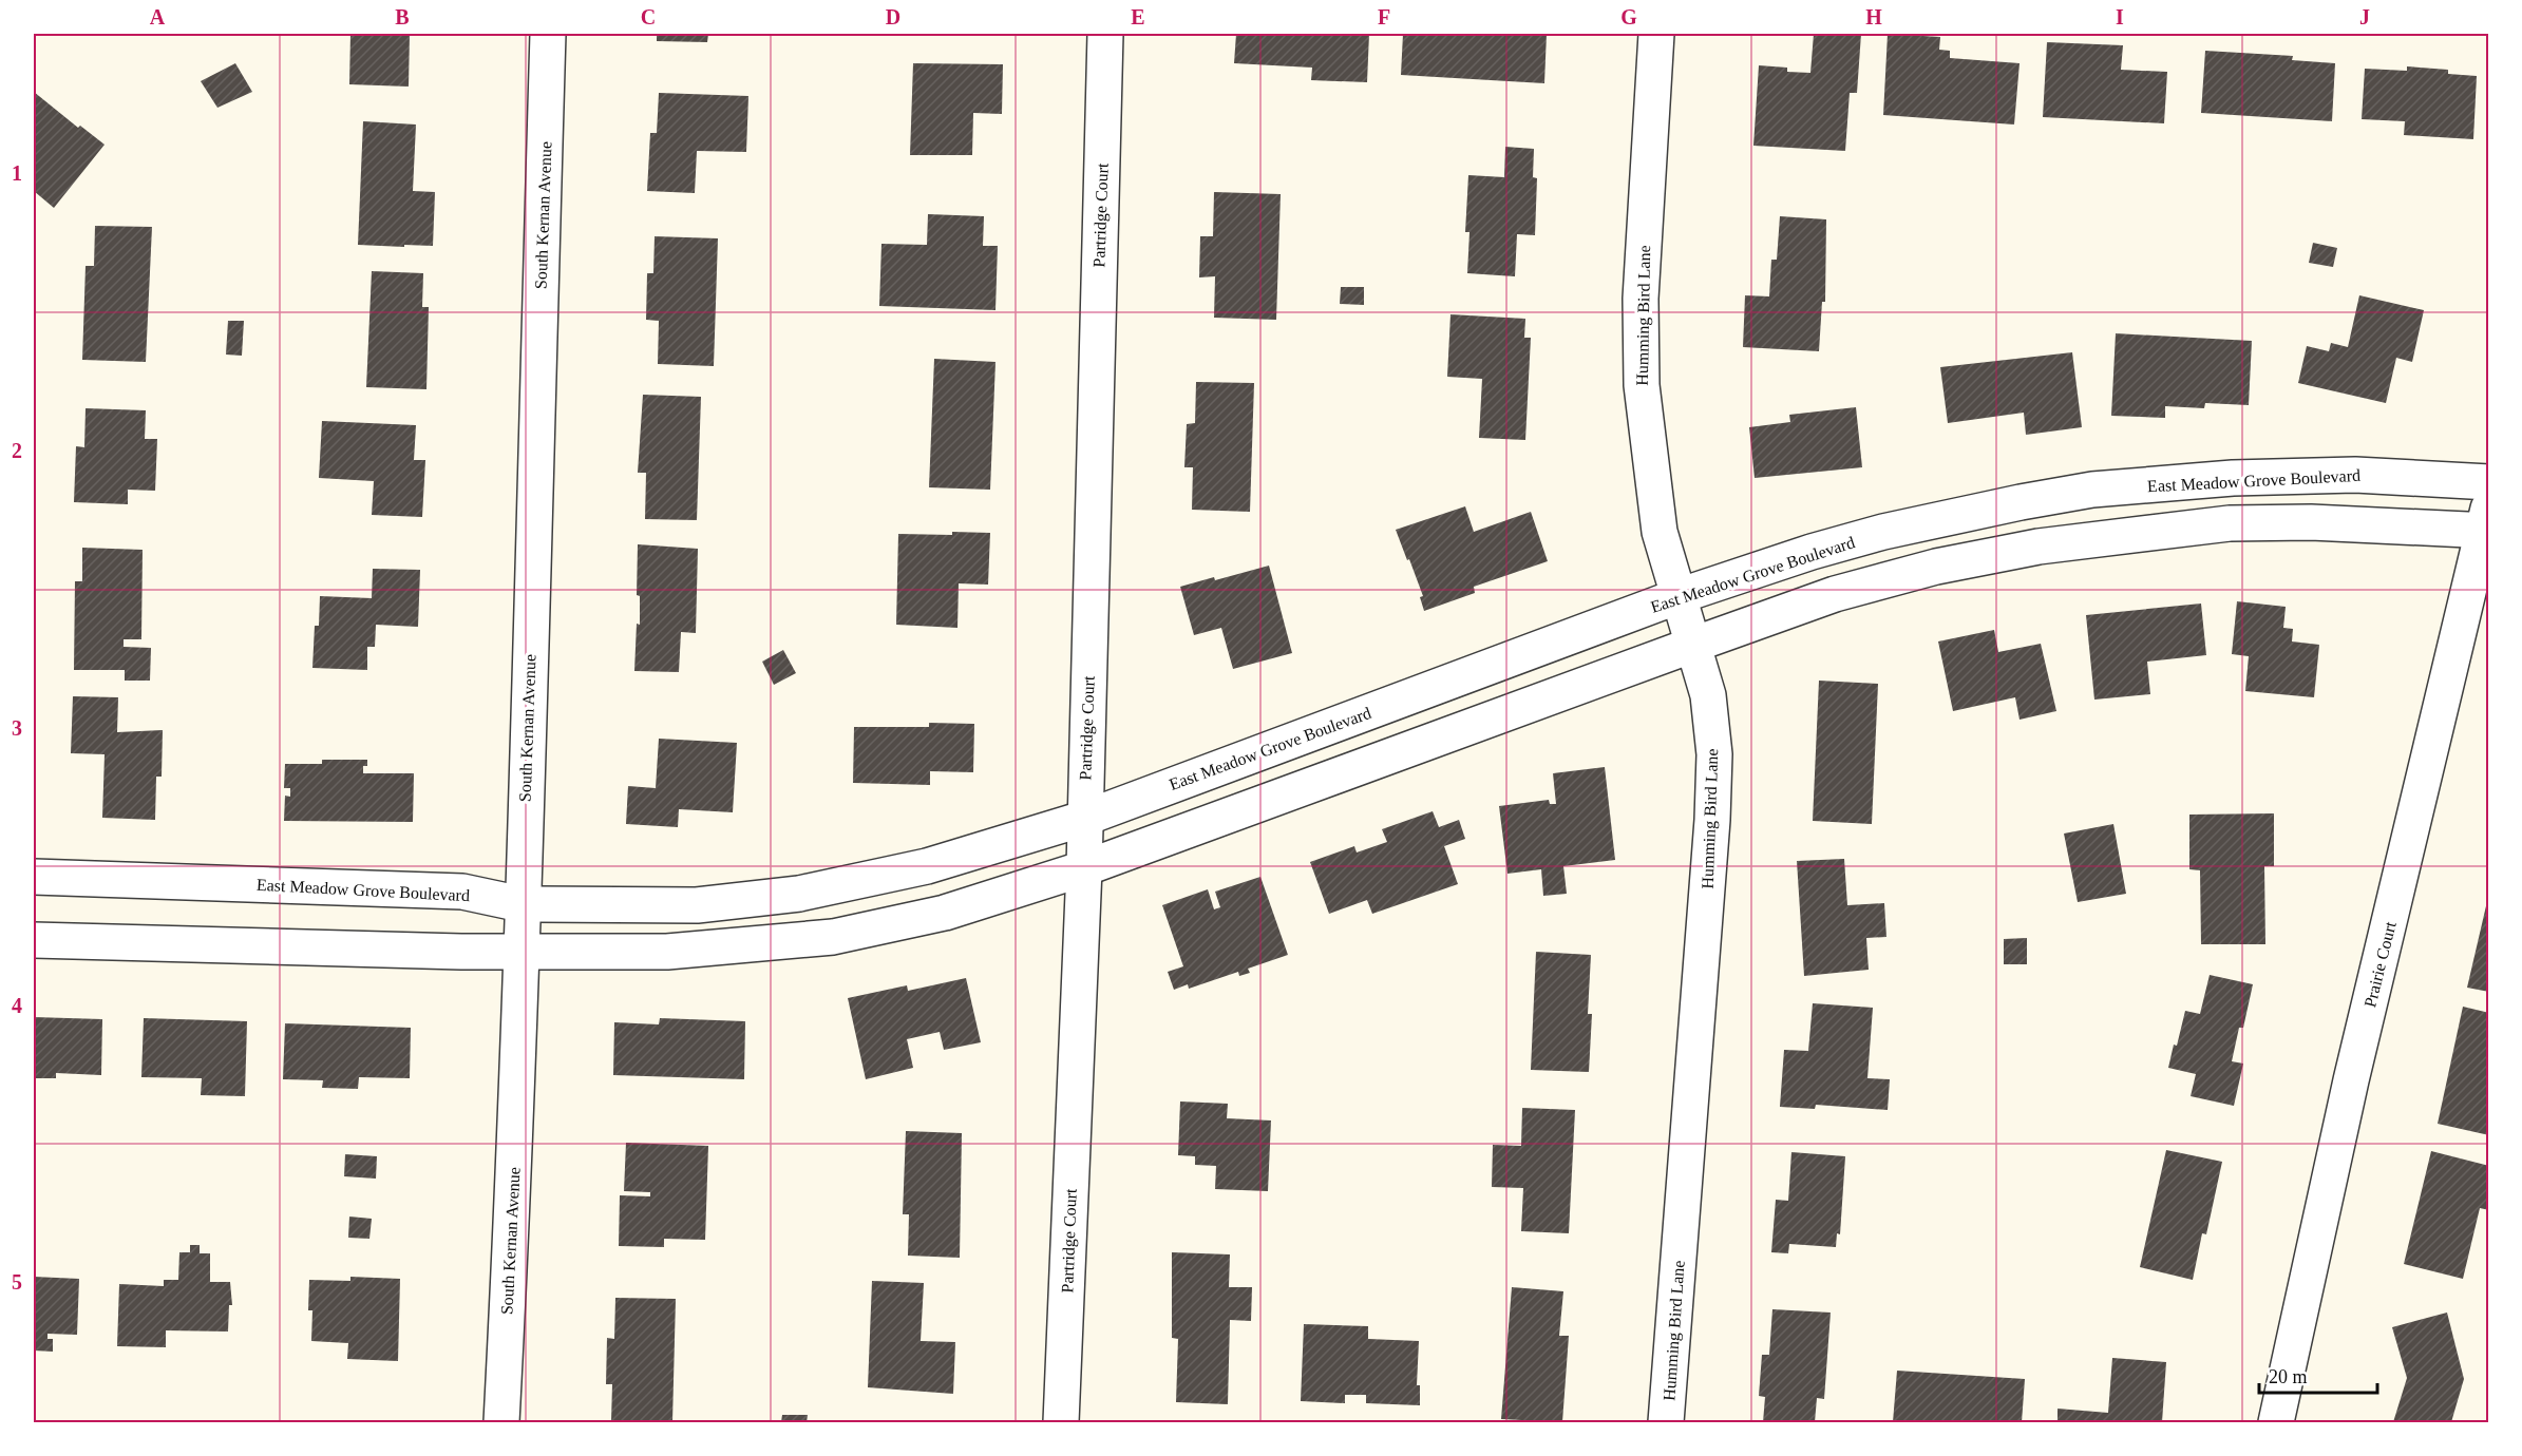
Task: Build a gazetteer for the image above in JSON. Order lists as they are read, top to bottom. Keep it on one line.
{"streets":{"street":["South Kernan Avenue","Partridge Court","Humming Bird Lane","East Meadow Grove Boulevard","Prairie Court"]},"crossings":[["South Kernan Avenue","East Meadow Grove Boulevard"],["Partridge Court","East Meadow Grove Boulevard"],["Humming Bird Lane","East Meadow Grove Boulevard"]],"scale_bar":"20 m","grid":{"columns":["A","B","C","D","E","F","G","H","I","J"],"rows":["1","2","3","4","5"]}}
